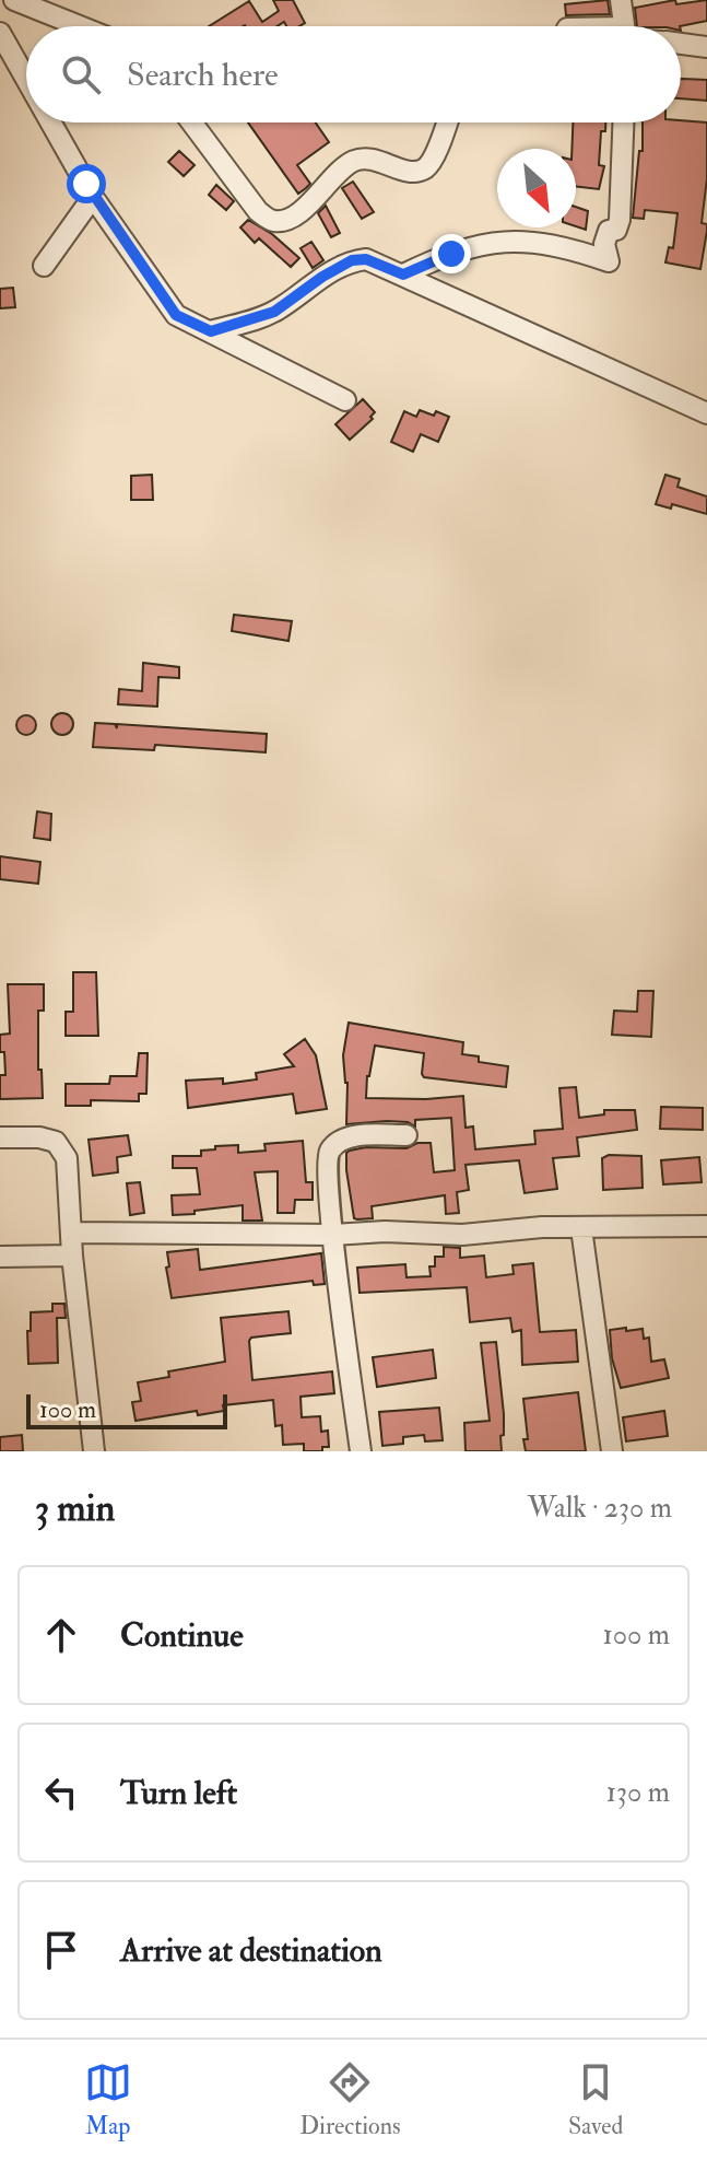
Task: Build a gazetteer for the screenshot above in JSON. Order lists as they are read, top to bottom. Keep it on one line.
{"scale_bar":"100 m","north":"bottom right","page":{"search":"Search here","scale":"100 m","heading":["3 min","Walk · 230 m"],"list":[["Continue","100 m"],["Turn left","130 m"],"Arrive at destination"],"nav":["Map","Directions","Saved"]}}
